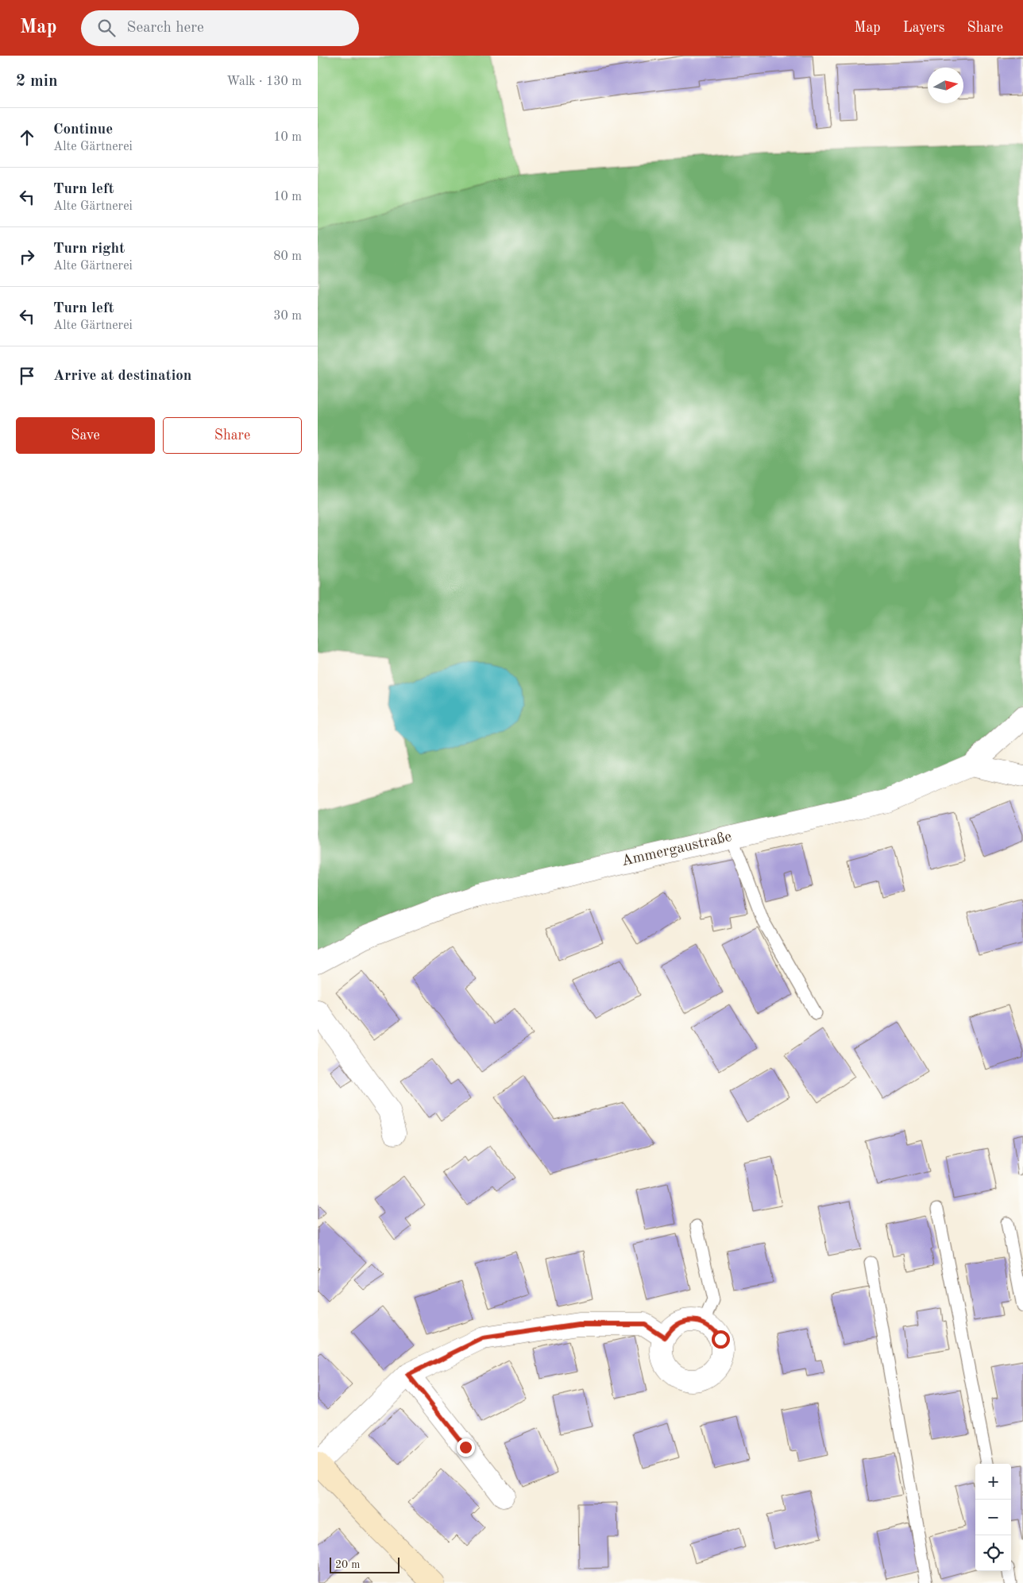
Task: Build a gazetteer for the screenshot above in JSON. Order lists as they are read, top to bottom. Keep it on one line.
{"streets":{"street":["Ammergaustraße"]},"scale_bar":"20 m","north":"right","page":{"header":"Map","search":"Search here","nav":["Map","Layers","Share"],"heading":["2 min","Walk · 130 m"],"list":[["Continue","Alte Gärtnerei","10 m"],["Turn left","Alte Gärtnerei","10 m"],["Turn right","Alte Gärtnerei","80 m"],["Turn left","Alte Gärtnerei","30 m"],"Arrive at destination"],"buttons":["Save","Share"],"map_buttons":["+","−"],"scale":"20 m"}}
